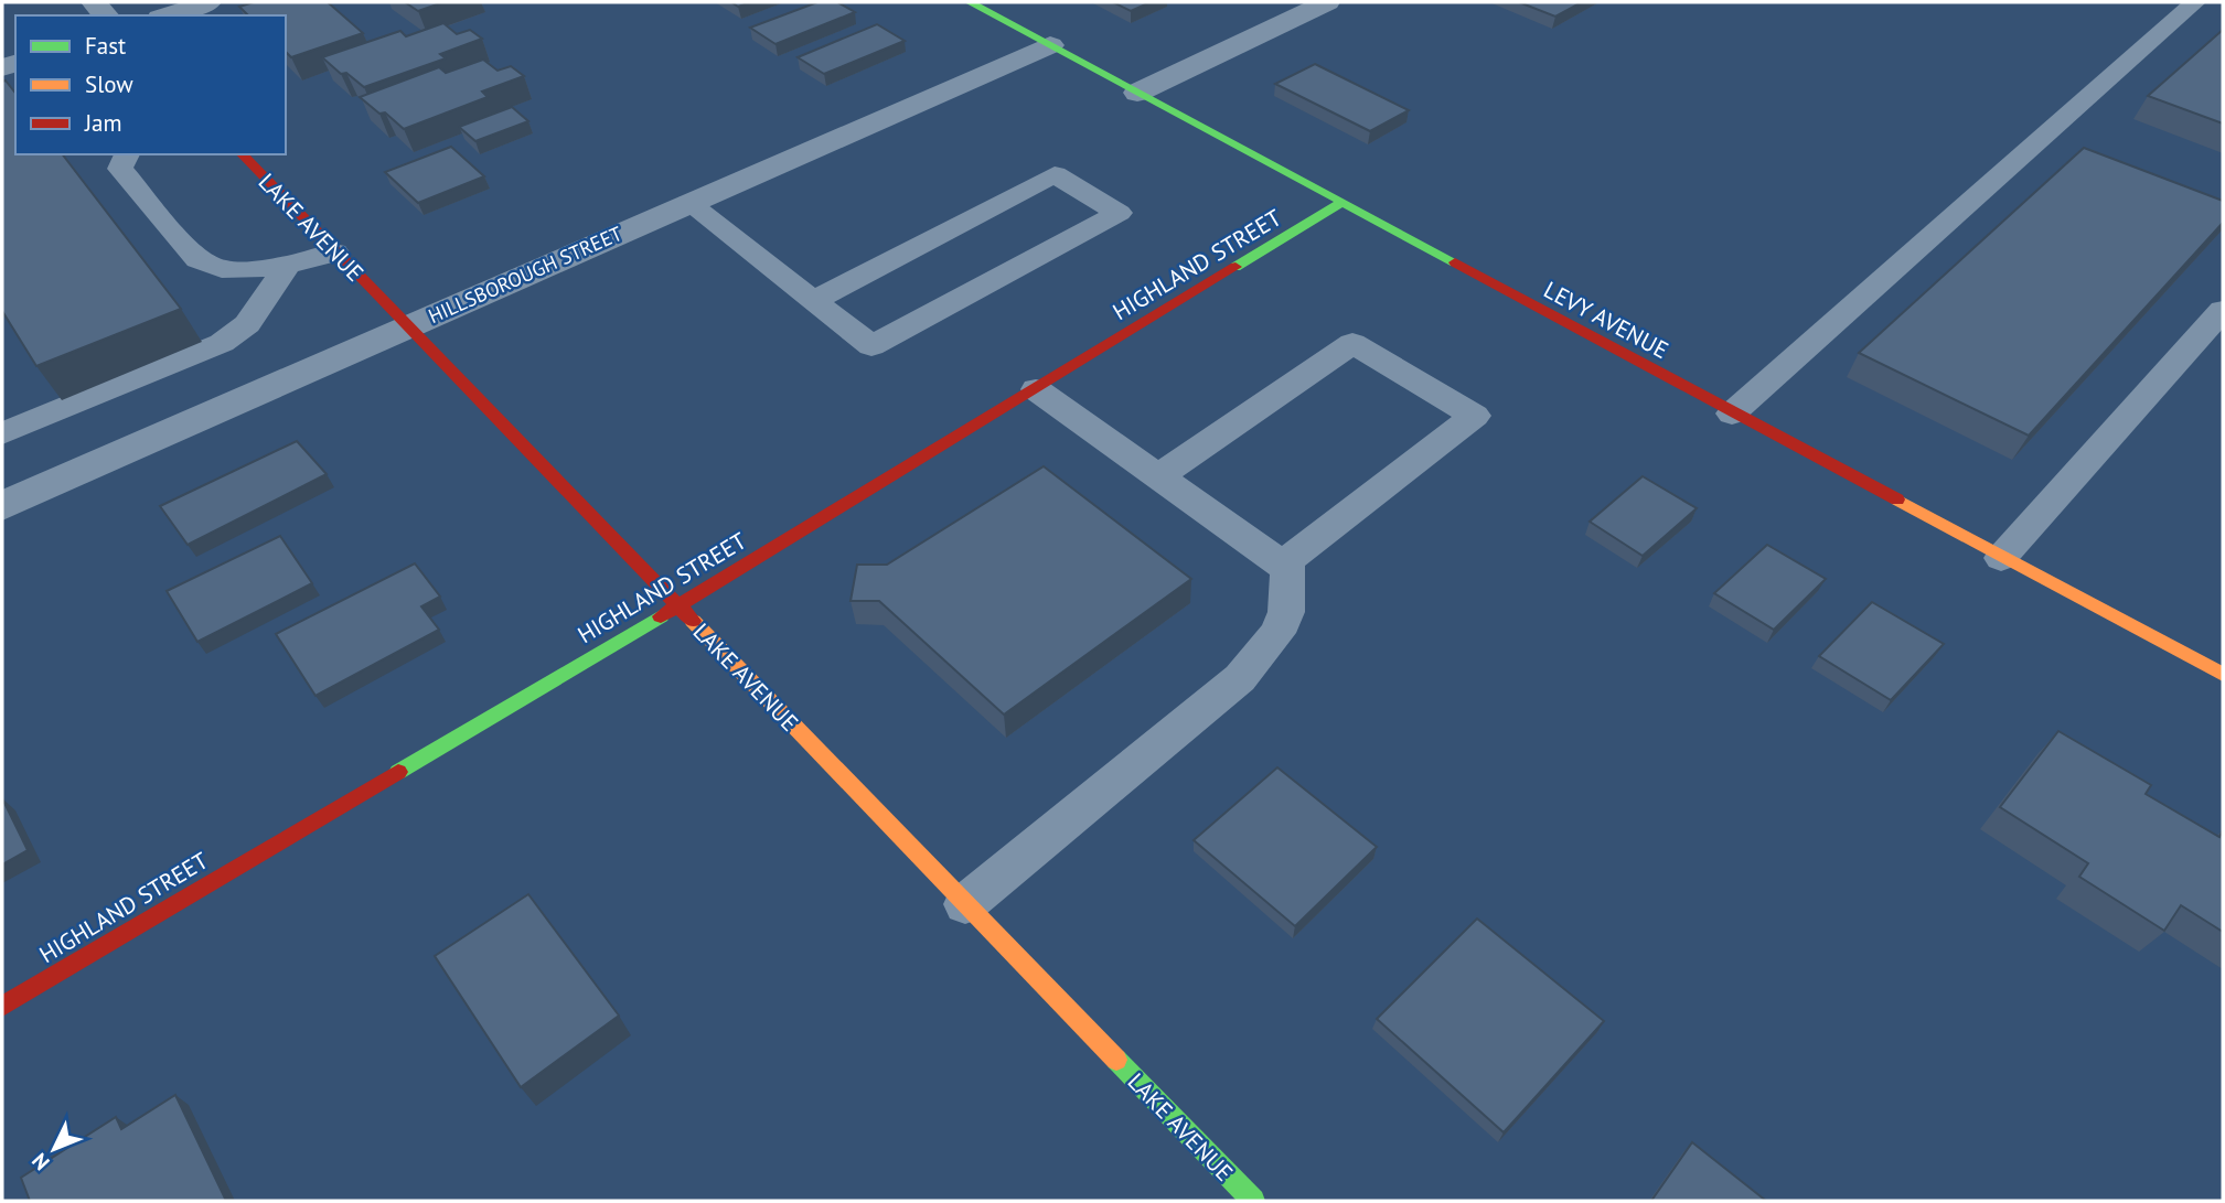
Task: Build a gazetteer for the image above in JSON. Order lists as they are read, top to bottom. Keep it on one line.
{"streets":{"street":["LAKE AVENUE","HIGHLAND STREET","HILLSBOROUGH STREET","LEVY AVENUE"]},"crossings":[["LAKE AVENUE","HIGHLAND STREET"],["LAKE AVENUE","HILLSBOROUGH STREET"],["HIGHLAND STREET","LEVY AVENUE"],["HILLSBOROUGH STREET","LEVY AVENUE"]],"legend":["Fast","Slow","Jam"],"north":"bottom left"}
